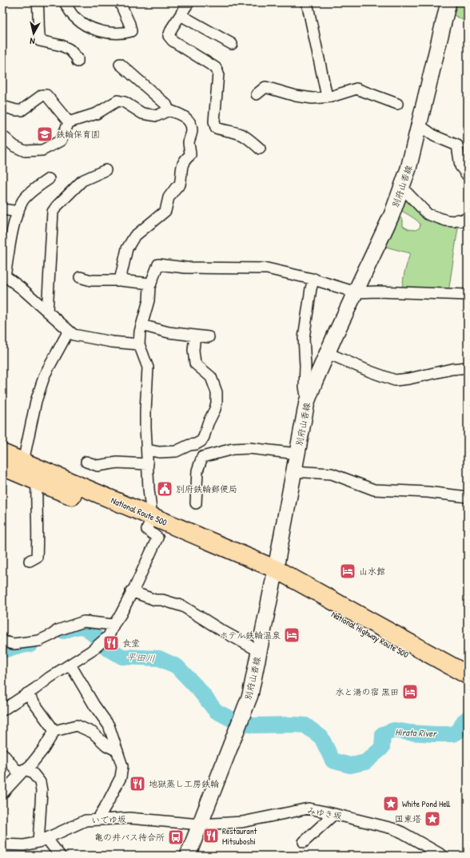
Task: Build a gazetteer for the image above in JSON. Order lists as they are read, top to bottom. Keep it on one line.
{"streets":{"highway":["National Route 500","National Highway Route 500"],"main road":["別府山香線"],"street":["みゆき坂","いでゆ坂"]},"crossings":[["別府山香線","National Route 500"],["別府山香線","National Highway Route 500"],["別府山香線","みゆき坂"],["別府山香線","いでゆ坂"],["National Route 500","National Highway Route 500"],["みゆき坂","いでゆ坂"]],"water":["平田川","Hirata River"],"places":{"school or university":["鉄輪保育園"],"public building":["別府鉄輪郵便局"],"hotel":["山水館","ホテル鉄輪温泉","水と湯の宿 黒田"],"restaurant":["食堂","地獄蒸し工房鉄輪","Restaurant Mitsuboshi"],"place":["White Pond Hell","国東塔"],"bus stop":["亀の井バス待合所"]},"north":"bottom"}
